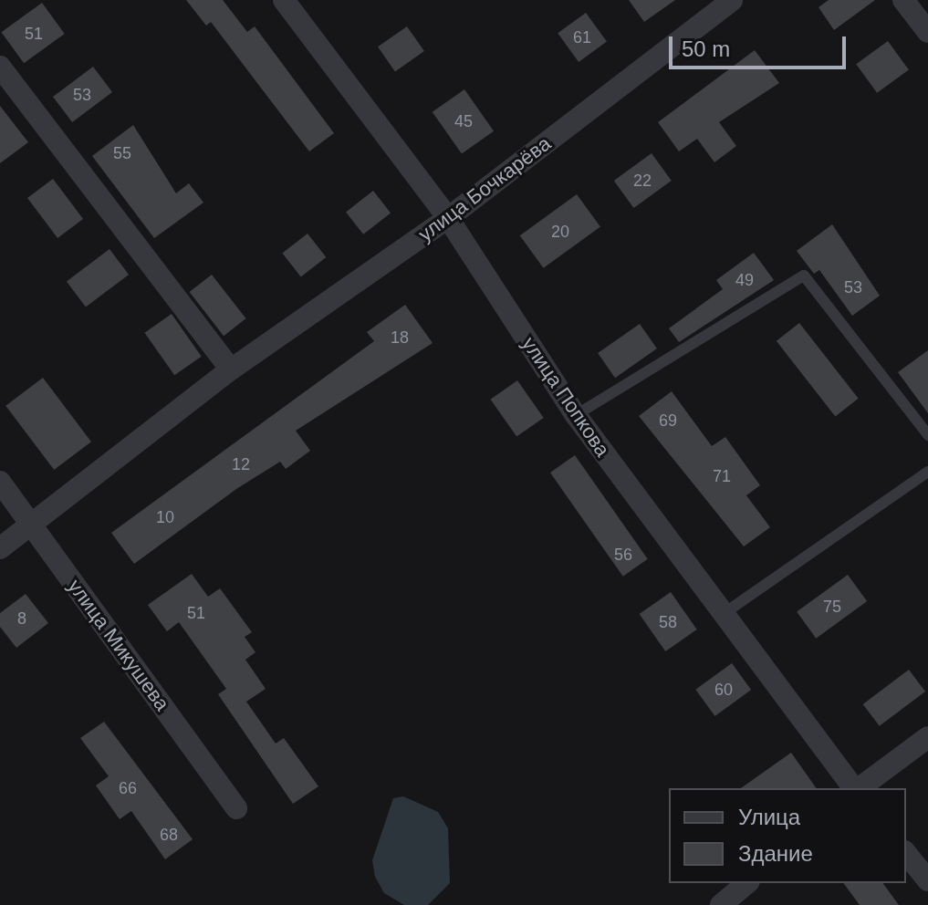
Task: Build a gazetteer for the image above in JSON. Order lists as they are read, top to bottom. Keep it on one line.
{"streets":{"street":["улица Бочкарёва","улица Попкова","улица Микушева"]},"crossings":[["улица Бочкарёва","улица Попкова"],["улица Бочкарёва","улица Микушева"]],"house_numbers":["51","61","53","45","55","22","20","49","53","18","69","12","71","10","56","75","51","8","58","60","66","68"],"legend":["Улица","Здание"],"scale_bar":"50 m"}
